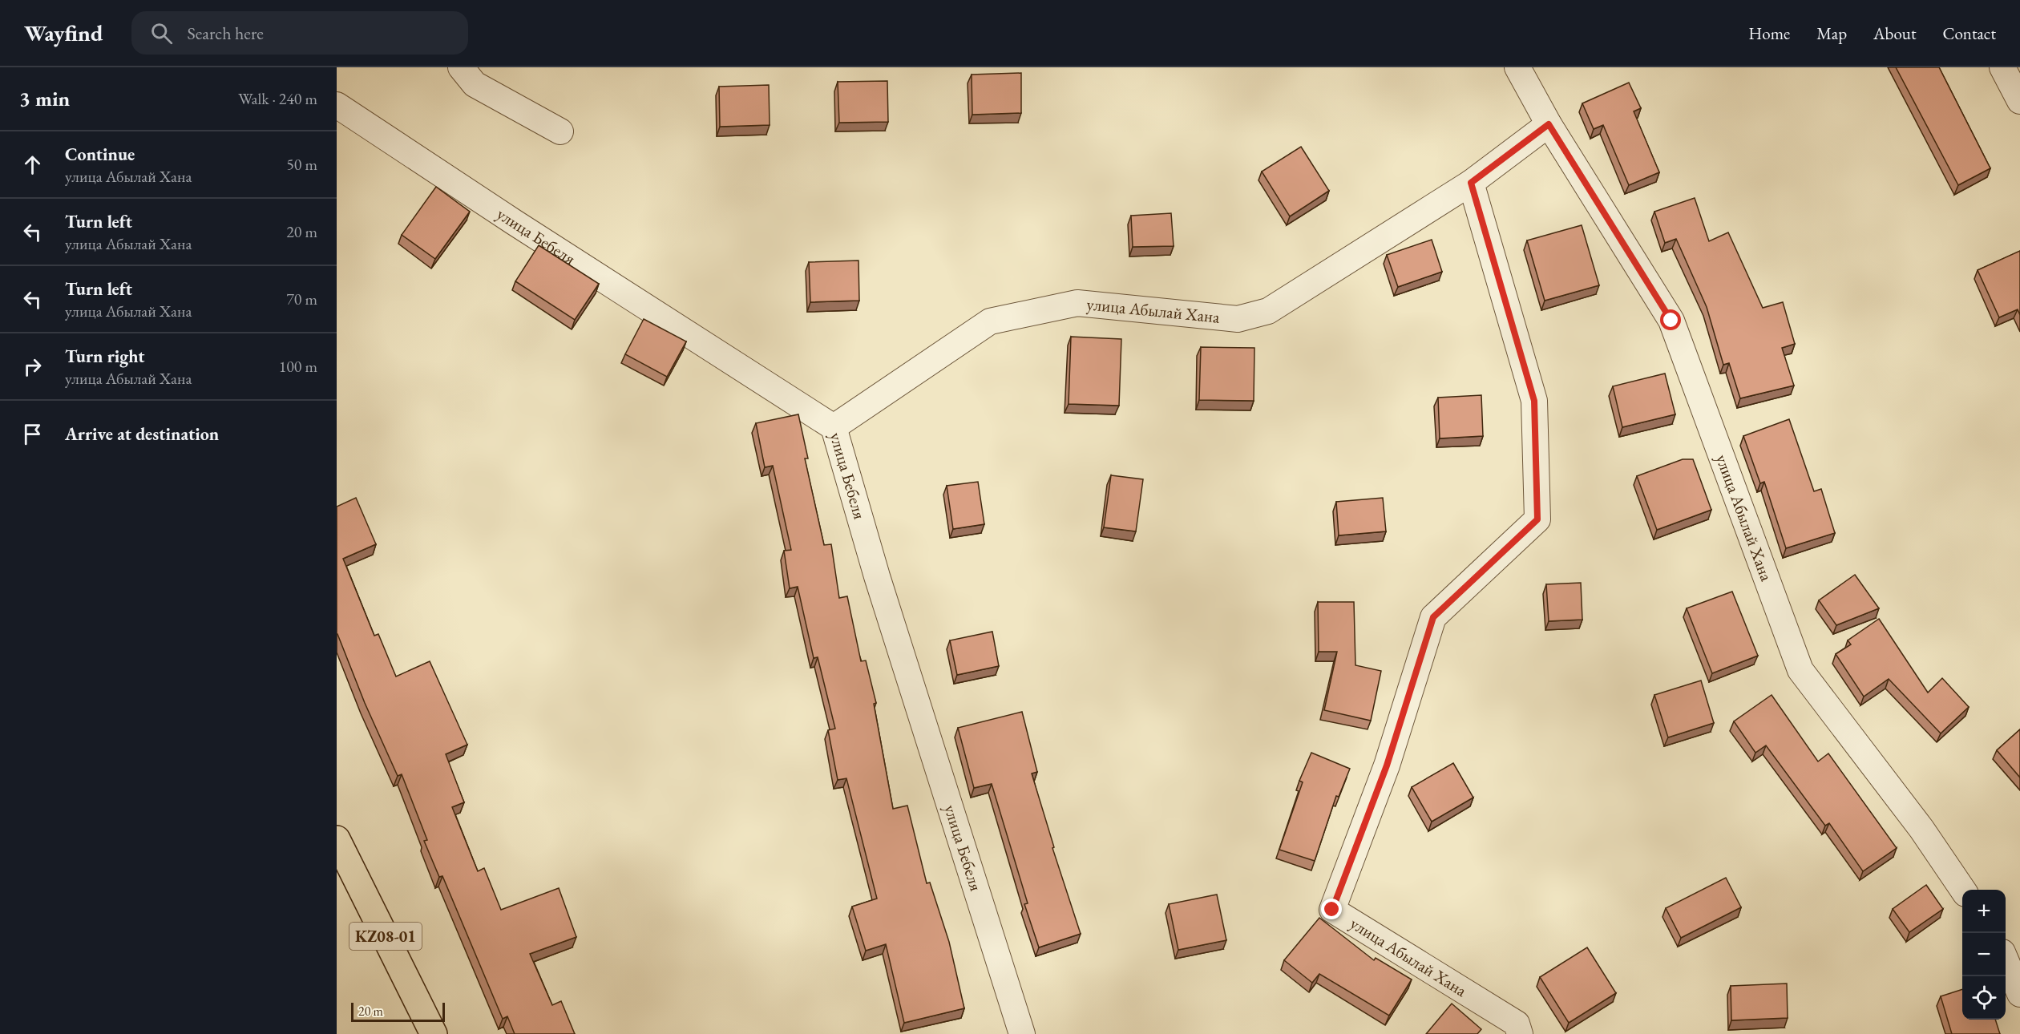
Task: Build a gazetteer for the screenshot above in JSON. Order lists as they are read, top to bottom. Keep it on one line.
{"streets":{"main road":["KZ08-01"],"street":["улица Бебеля","улица Абылай Хана"]},"crossings":[["улица Бебеля","улица Абылай Хана"]],"scale_bar":"20 m","page":{"header":"Wayfind","search":"Search here","nav":["Home","Map","About","Contact"],"heading":["3 min","Walk · 240 m"],"list":[["Continue","улица Абылай Хана","50 m"],["Turn left","улица Абылай Хана","20 m"],["Turn left","улица Абылай Хана","70 m"],["Turn right","улица Абылай Хана","100 m"],"Arrive at destination"],"map_buttons":["+","−"],"scale":"20 m"}}
